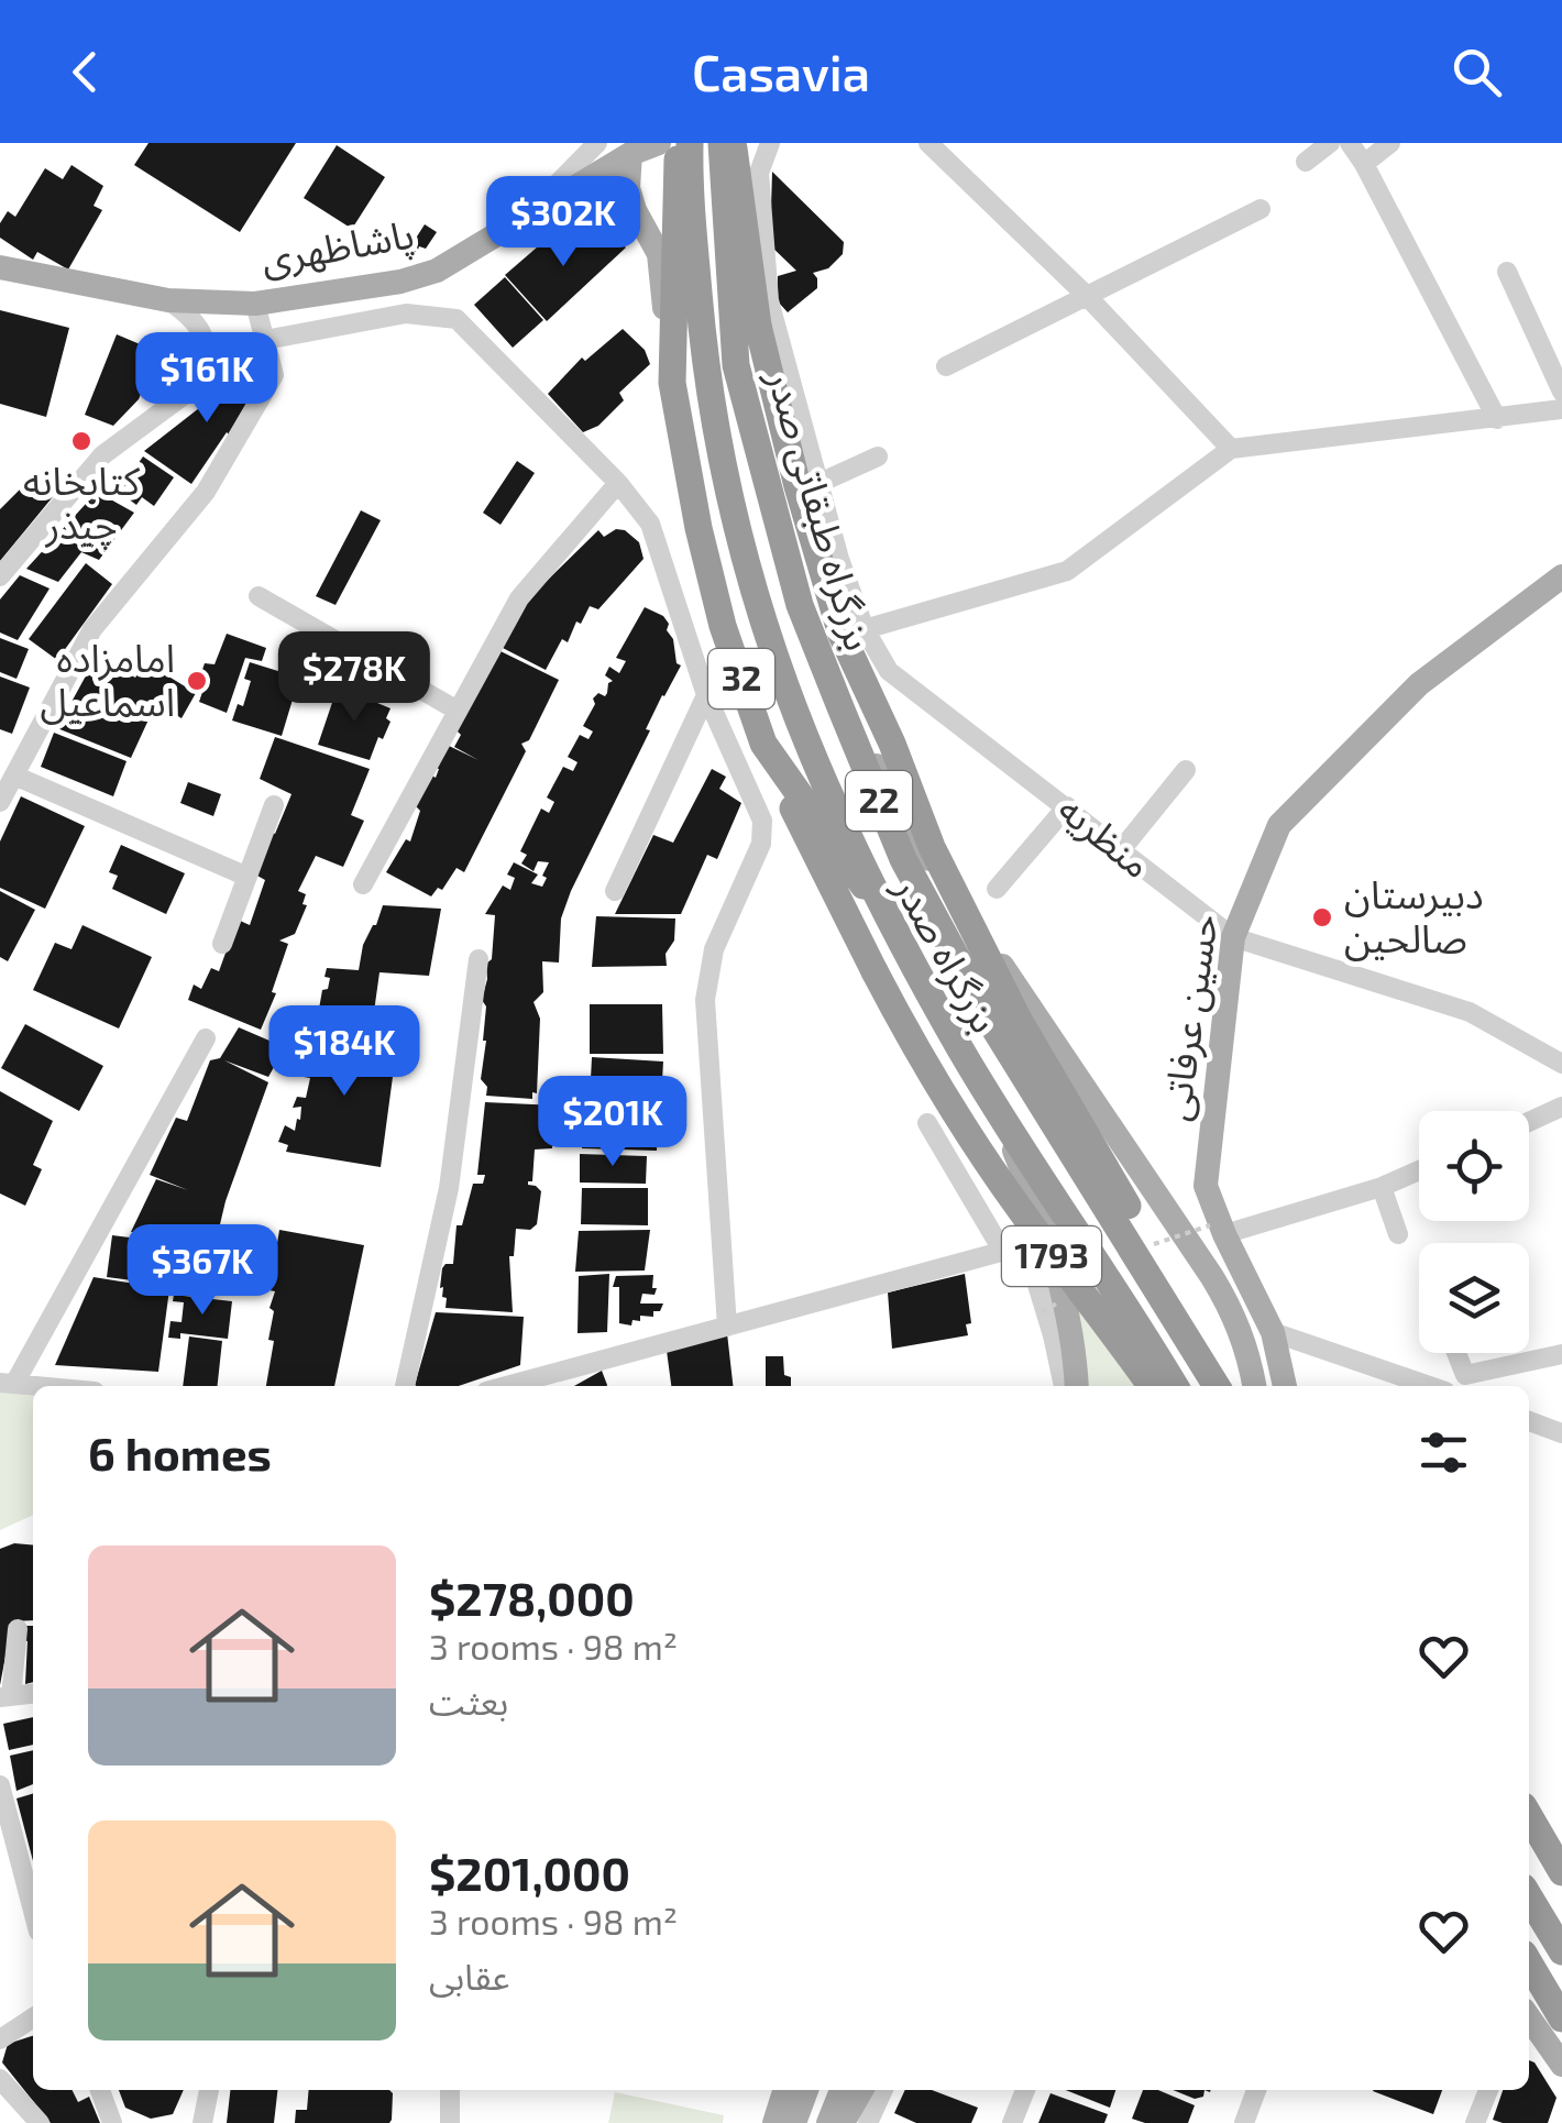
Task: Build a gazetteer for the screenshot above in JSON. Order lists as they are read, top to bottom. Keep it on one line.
{"streets":{"highway":["بزرگراه طبقاتی صدر","32","22","بزرگراه صدر"],"main road":["پاشاظهری","حسین عرفاتی","1793"],"street":["منظریه"]},"crossings":[["بزرگراه طبقاتی صدر","بزرگراه صدر"],["منظریه","حسین عرفاتی"],["بزرگراه صدر","1793"]],"places":["کتابخانه چیذر","امامزاده اسماعیل","دبیرستان صالحین"],"page":{"header":"Casavia","price":["$302K","$161K","$278K","$184K","$201K","$367K"],"heading":"6 homes","list":[{"name":"$278,000","note":"3 rooms · 98 m² · بعثت"},{"name":"$201,000","note":"3 rooms · 98 m² · عقابی"}]}}
